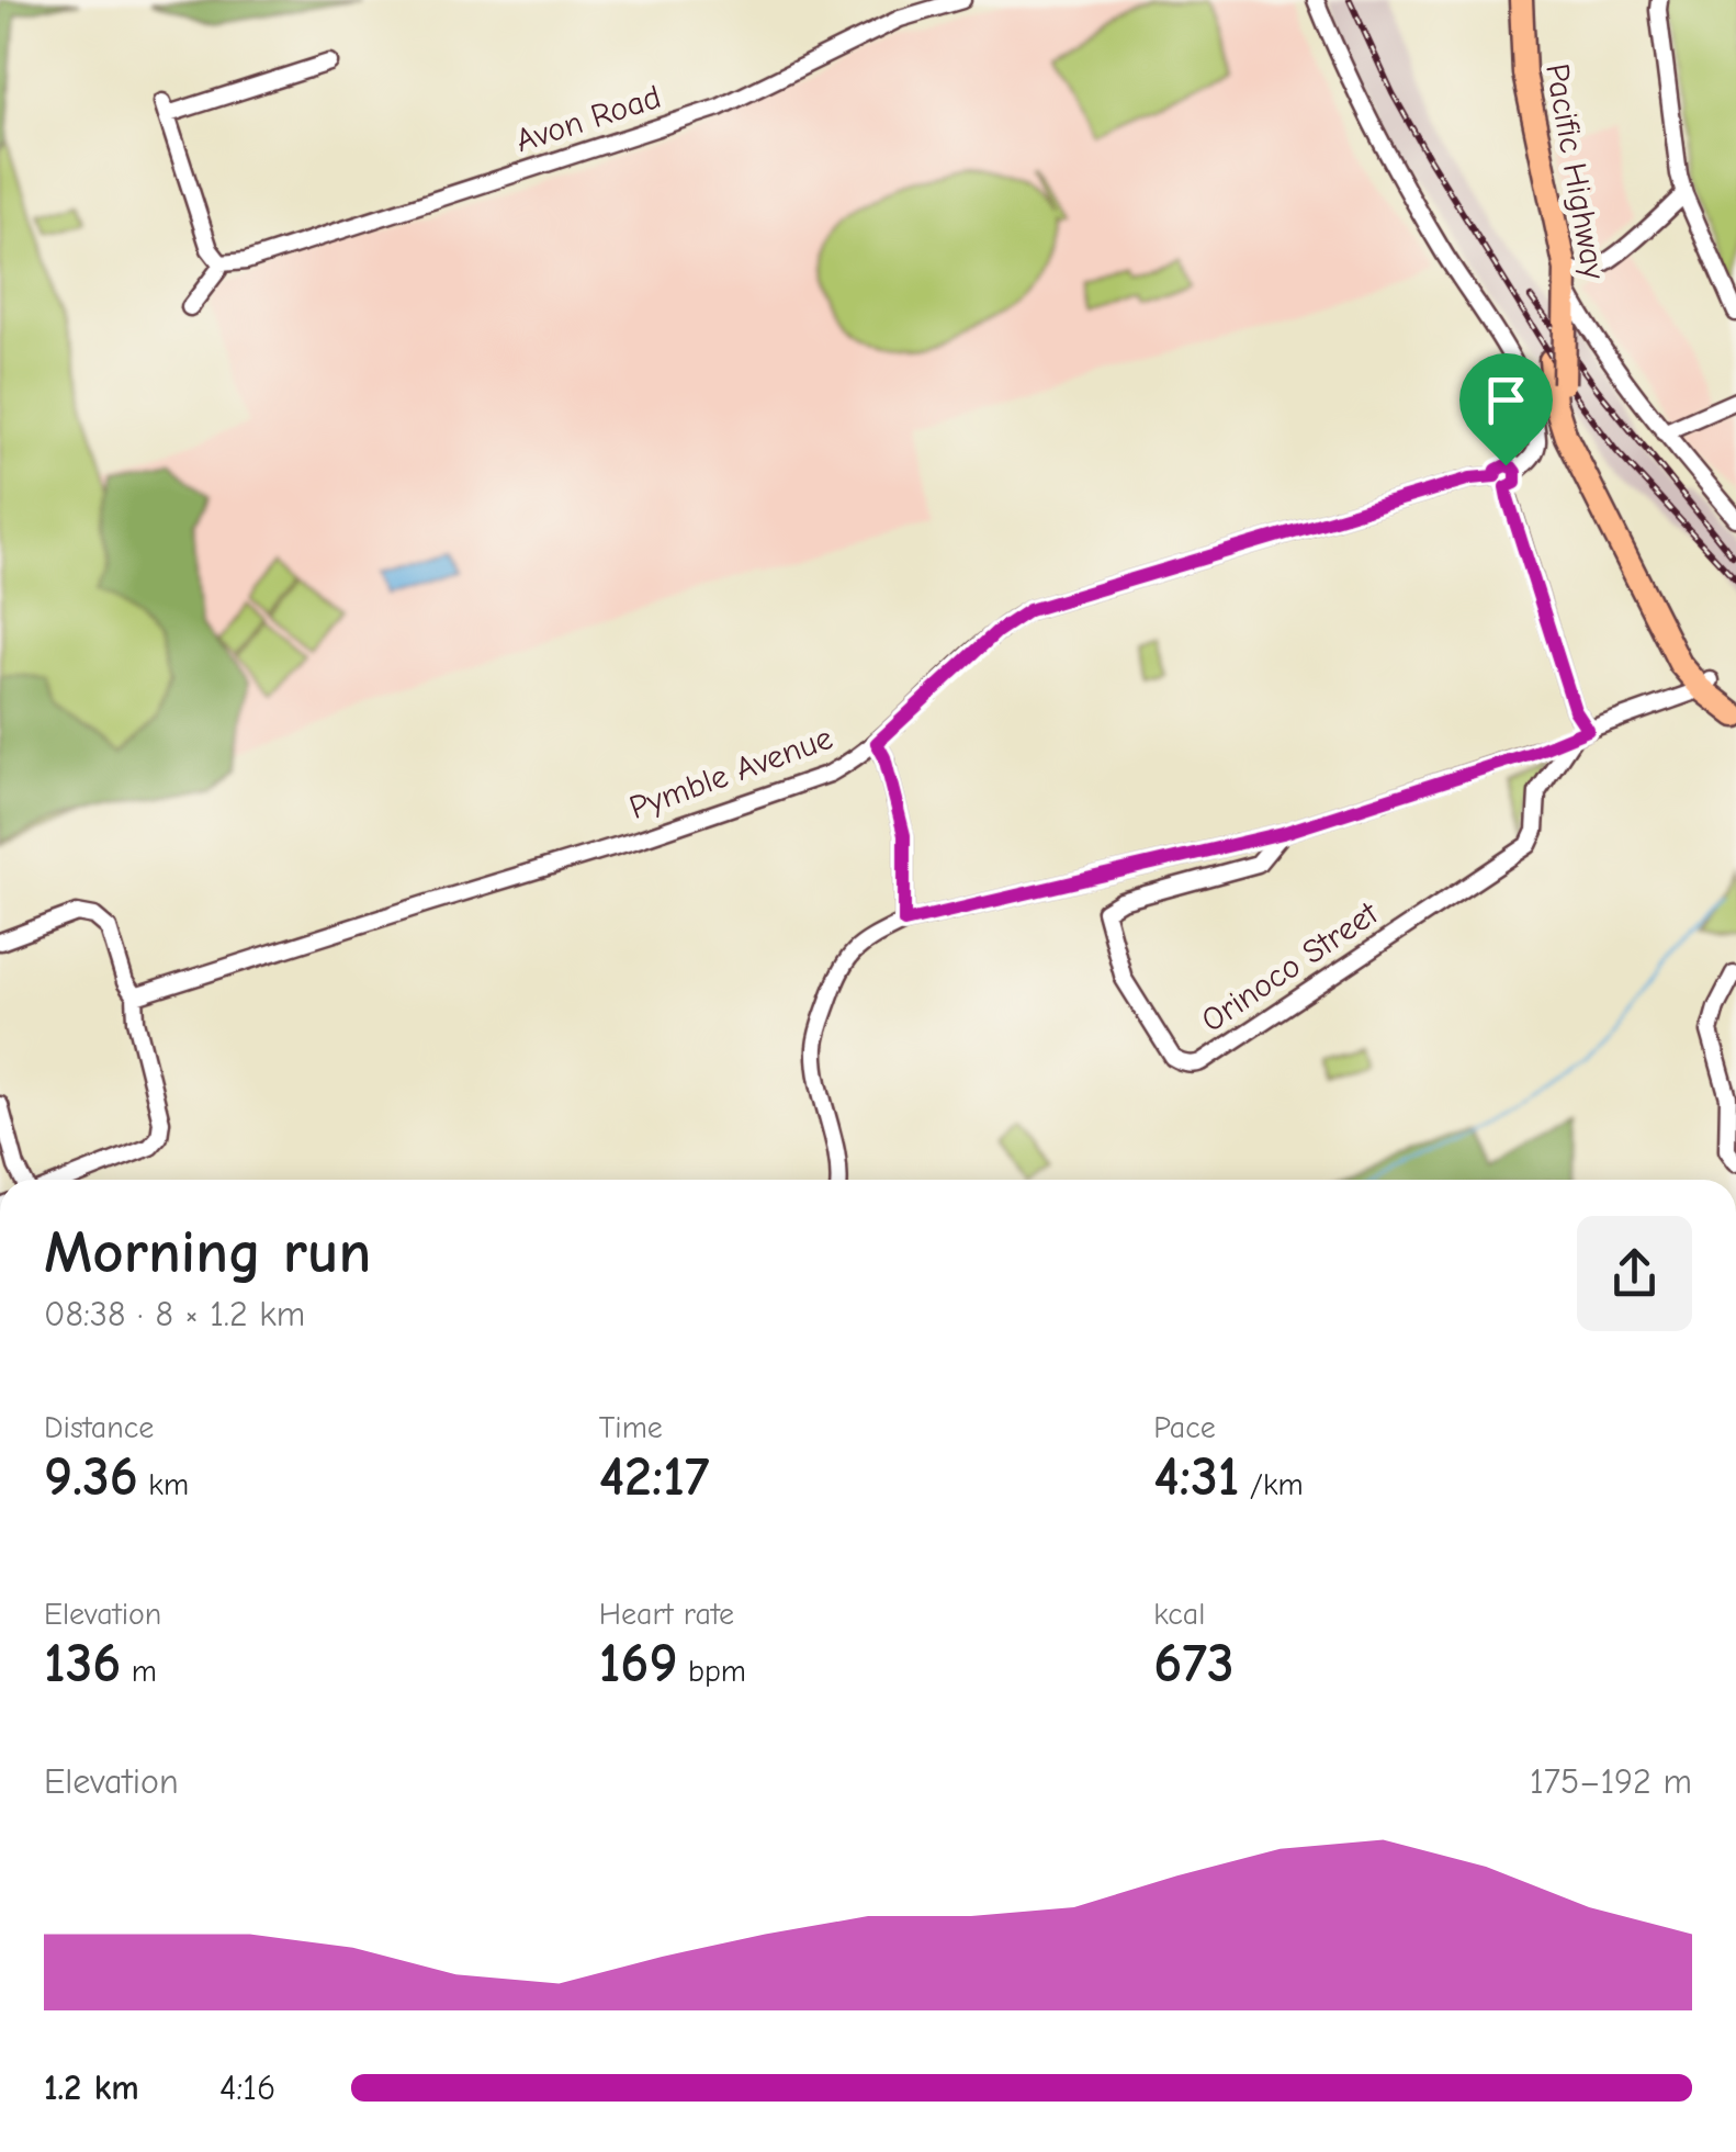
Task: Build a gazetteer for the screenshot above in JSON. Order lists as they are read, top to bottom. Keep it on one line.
{"streets":{"highway":["Pacific Highway"],"street":["Avon Road","Pymble Avenue","Orinoco Street"]},"page":{"heading":["Morning run","08:38 · 8 × 1.2 km"],"stats":[["Distance","9.36 km"],["Time","42:17"],["Pace","4:31 /km"],["Elevation","136 m"],["Heart rate","169 bpm"],["kcal","673"]],"chart":["Elevation","175–192 m"],"list":[{"name":"1.2 km","note":"4:16"}]}}
